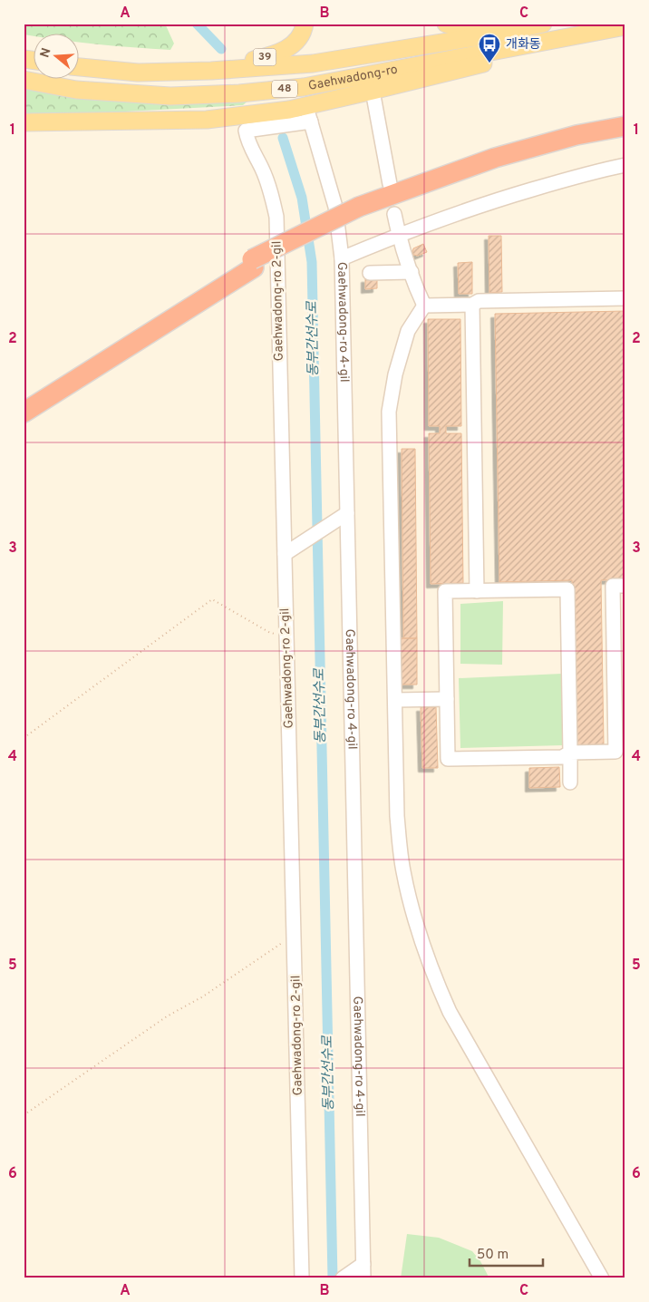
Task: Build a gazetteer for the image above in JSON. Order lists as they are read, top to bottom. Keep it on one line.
{"streets":{"main road":["39","Gaehwadong-ro","48"],"street":["Gaehwadong-ro 2-gil","Gaehwadong-ro 4-gil"]},"crossings":[["39","Gaehwadong-ro"],["Gaehwadong-ro","48"],["Gaehwadong-ro 2-gil","Gaehwadong-ro 4-gil"]],"water":["동부간선수로"],"places":{"bus stop":["개화동"]},"scale_bar":"50 m","north":"left","grid":{"columns":["A","B","C"],"rows":["1","2","3","4","5","6"]}}
